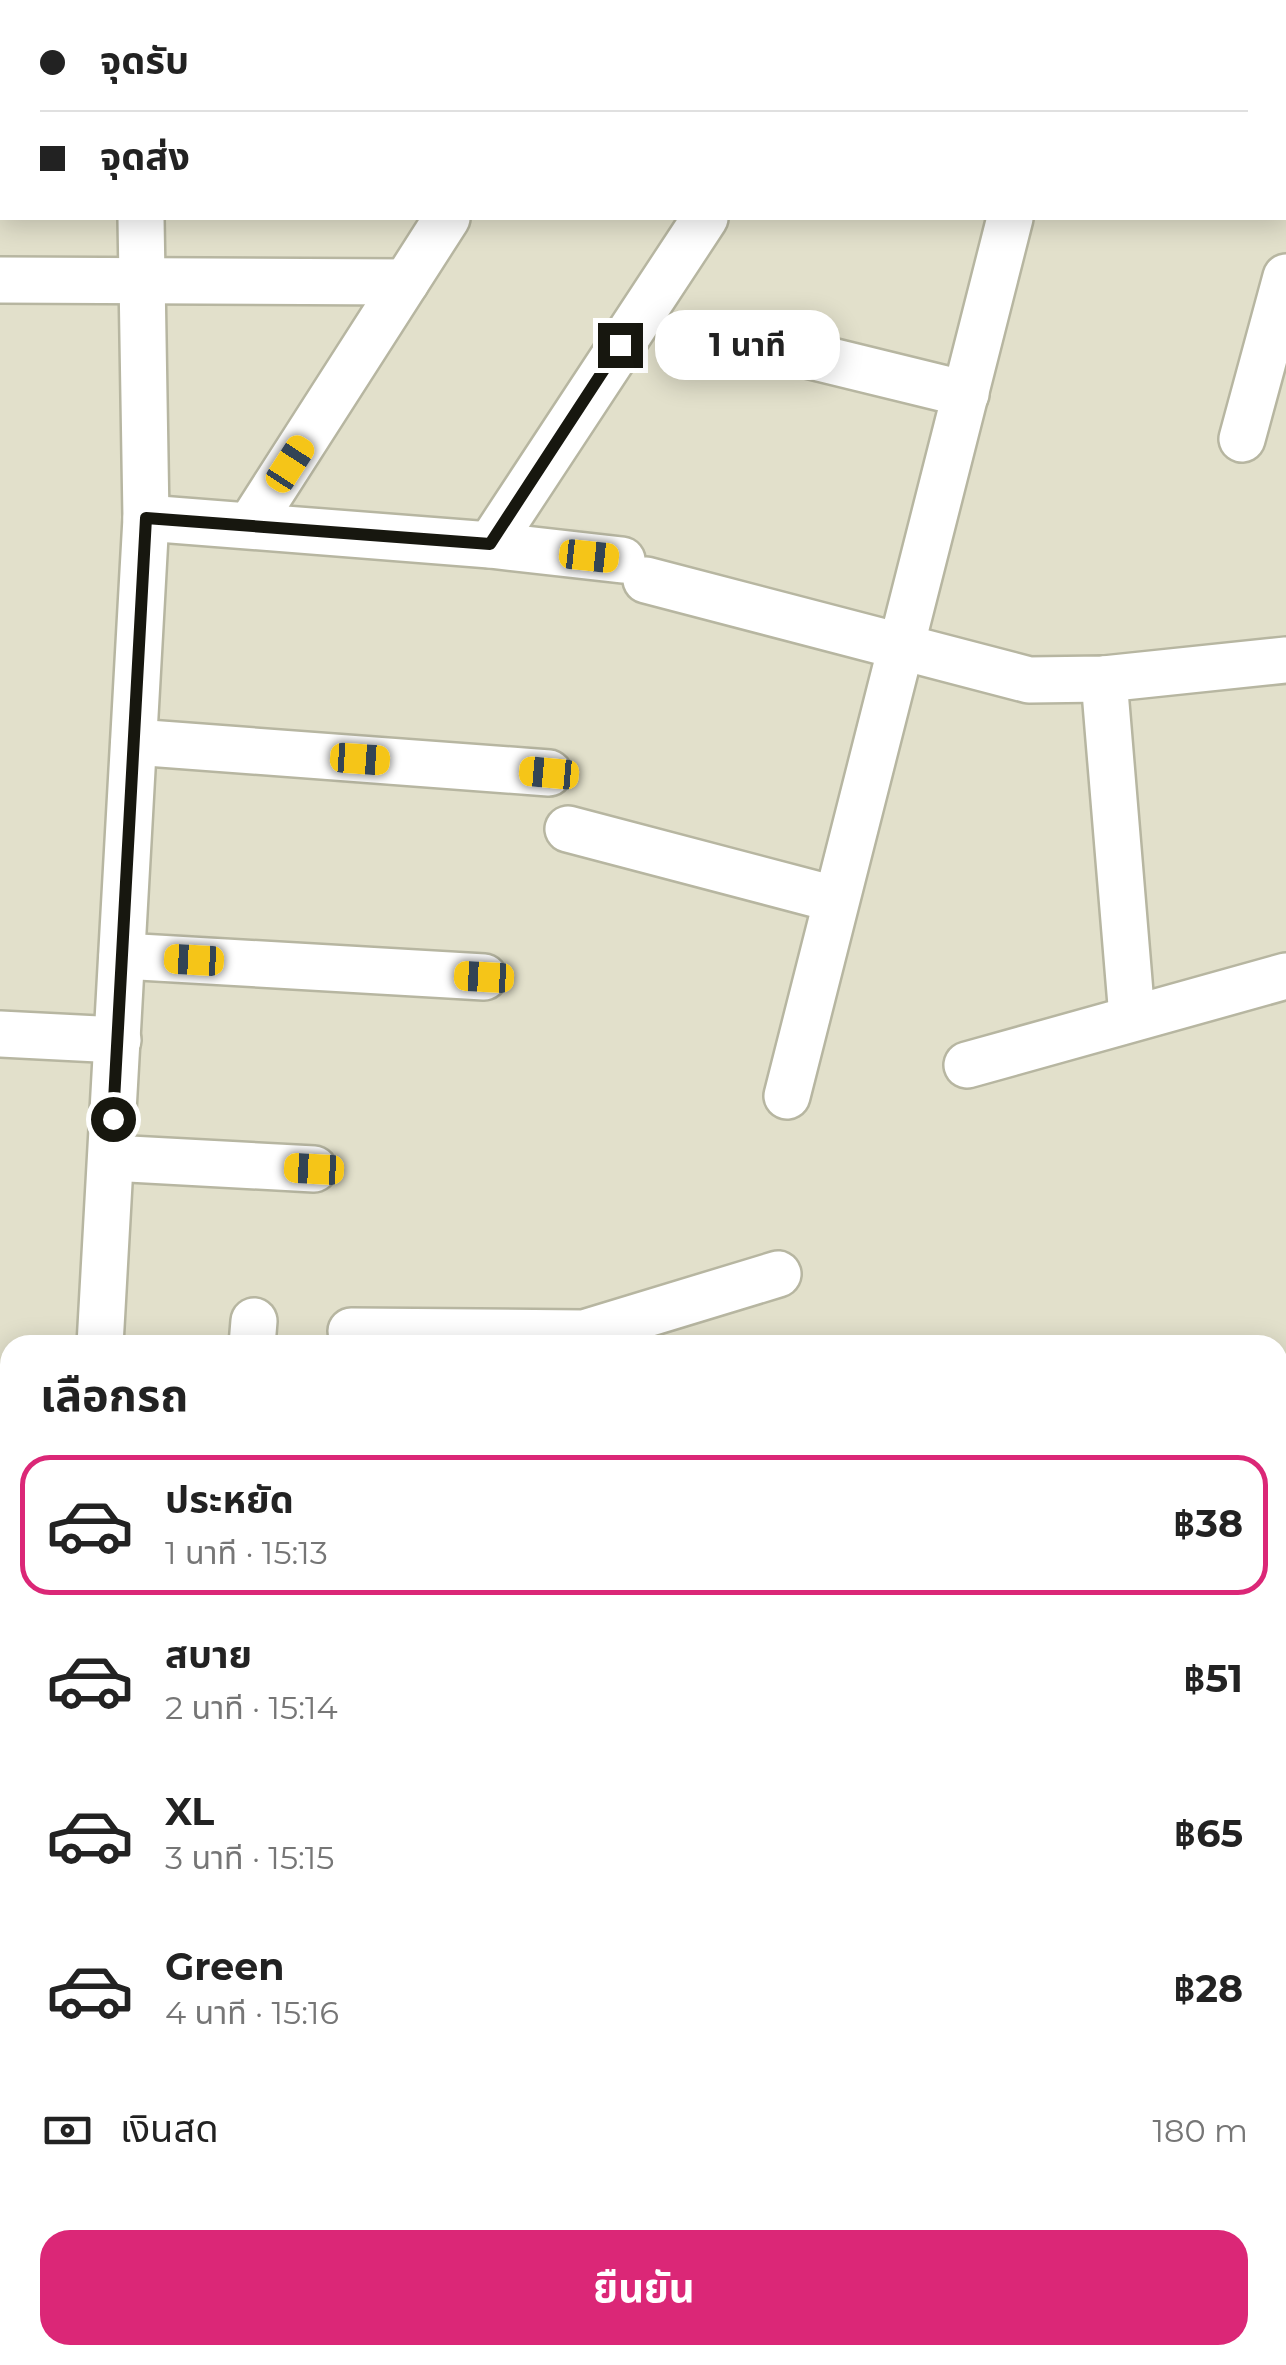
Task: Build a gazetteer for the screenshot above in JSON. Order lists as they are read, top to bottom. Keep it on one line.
{"page":{"banner":["จุดรับ","จุดส่ง"],"bubble":"1 นาที","heading":"เลือกรถ","list":[{"name":"ประหยัด","note":"1 นาที · 15:13","value":"฿38"},{"name":"สบาย","note":"2 นาที · 15:14","value":"฿51"},{"name":"XL","note":"3 นาที · 15:15","value":"฿65"},{"name":"Green","note":"4 นาที · 15:16","value":"฿28"}],"pay":["เงินสด","180 m"],"buttons":"ยืนยัน"}}
